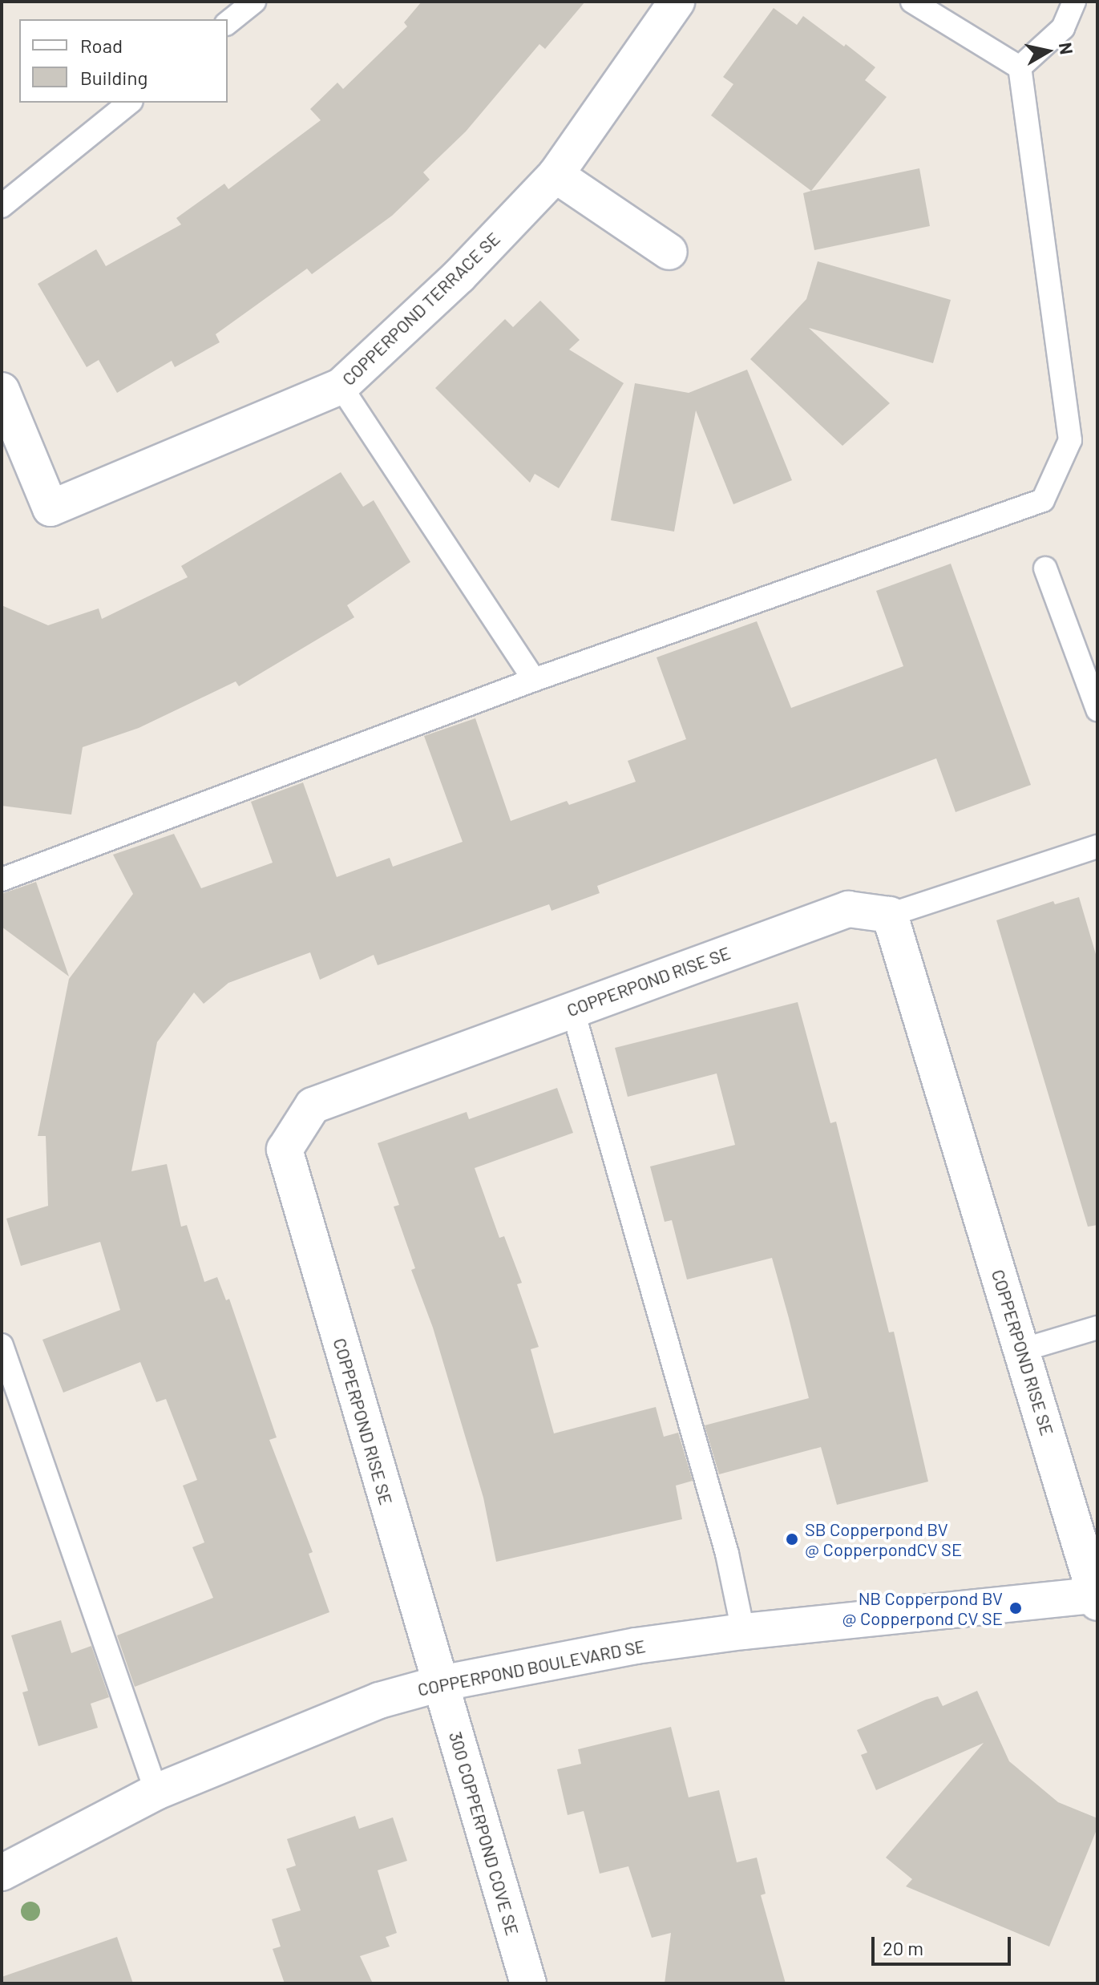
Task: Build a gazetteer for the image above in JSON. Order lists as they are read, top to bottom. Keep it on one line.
{"streets":{"street":["COPPERPOND TERRACE SE","COPPERPOND RISE SE","COPPERPOND BOULEVARD SE","300 COPPERPOND COVE SE"]},"crossings":[["COPPERPOND RISE SE","COPPERPOND BOULEVARD SE"],["COPPERPOND RISE SE","300 COPPERPOND COVE SE"],["COPPERPOND BOULEVARD SE","300 COPPERPOND COVE SE"]],"places":["SB Copperpond BV @ CopperpondCV SE","NB Copperpond BV @ Copperpond CV SE"],"legend":["Road","Building"],"scale_bar":"20 m","north":"right"}
